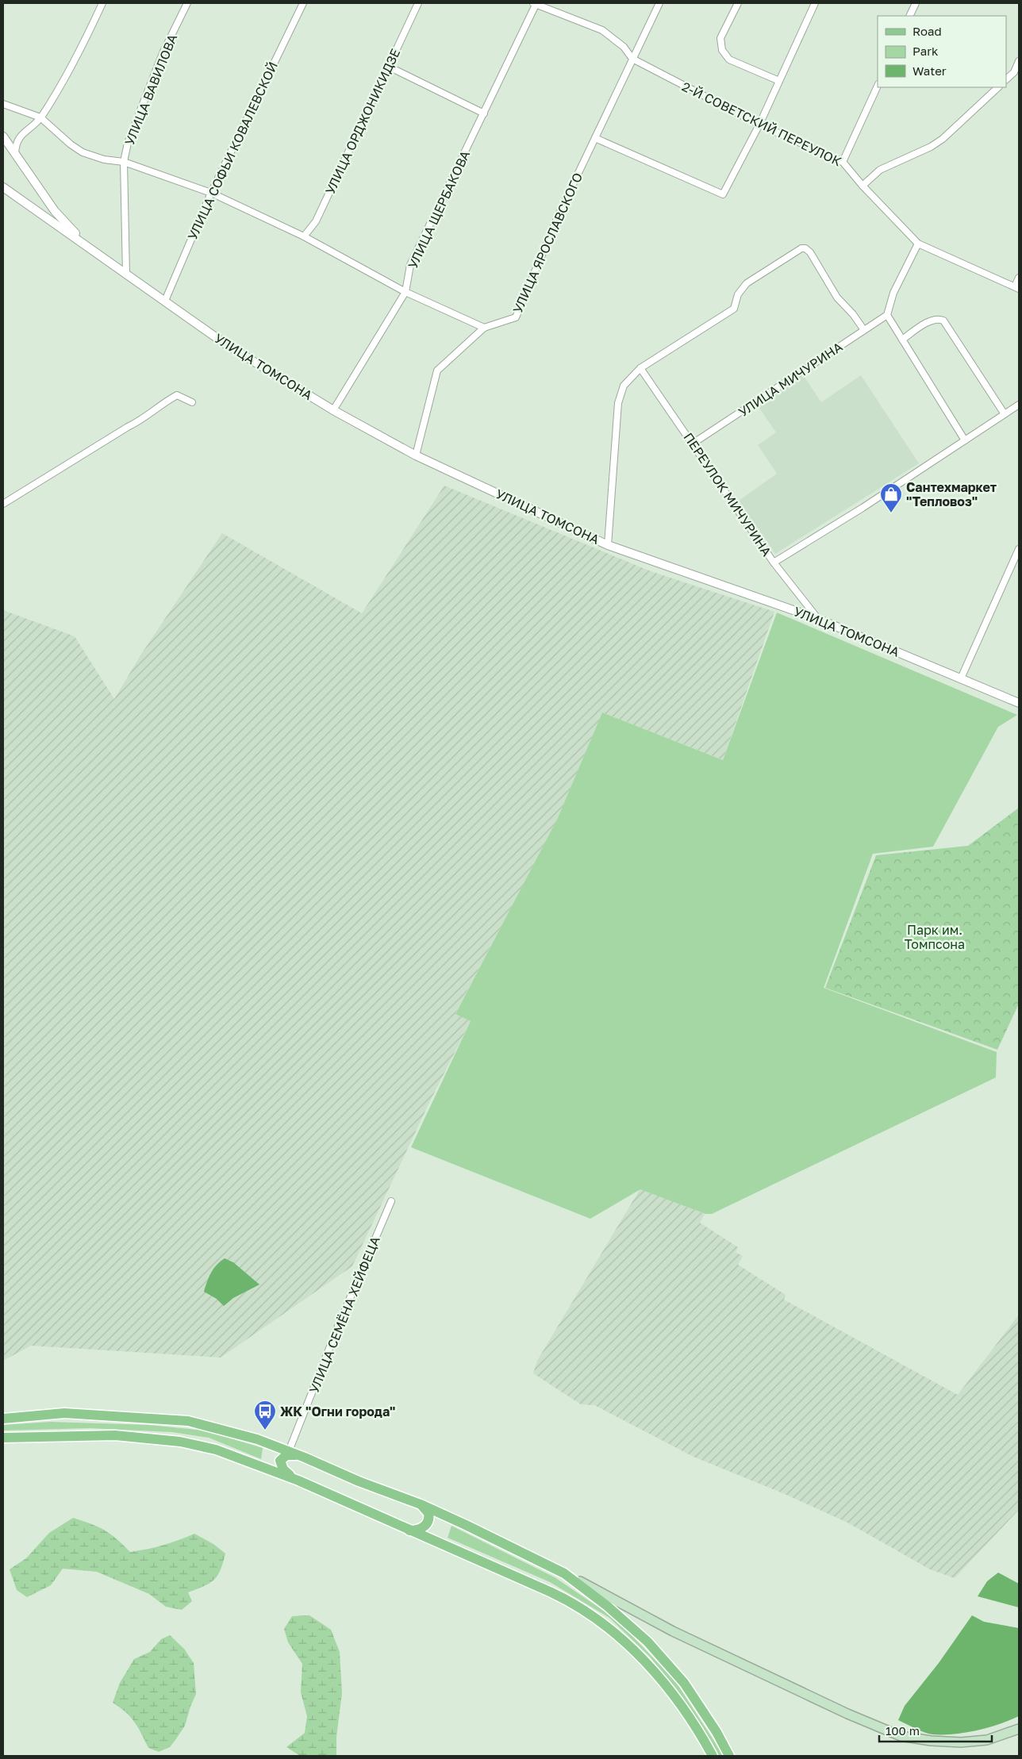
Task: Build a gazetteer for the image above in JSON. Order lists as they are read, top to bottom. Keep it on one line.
{"streets":{"street":["УЛИЦА ВАВИЛОВА","УЛИЦА ОРДЖОНИКИДЗЕ","2-Й СОВЕТСКИЙ ПЕРЕУЛОК","УЛИЦА СОФЬИ КОВАЛЕВСКОЙ","УЛИЦА ЩЕРБАКОВА","УЛИЦА ЯРОСЛАВСКОГО","УЛИЦА ТОМСОНА","УЛИЦА МИЧУРИНА","ПЕРЕУЛОК МИЧУРИНА","УЛИЦА СЕМЁНА ХЕЙФЕЦА"]},"crossings":[["УЛИЦА ВАВИЛОВА","УЛИЦА ТОМСОНА"],["2-Й СОВЕТСКИЙ ПЕРЕУЛОК","УЛИЦА ЯРОСЛАВСКОГО"],["УЛИЦА СОФЬИ КОВАЛЕВСКОЙ","УЛИЦА ТОМСОНА"],["УЛИЦА ЩЕРБАКОВА","УЛИЦА ТОМСОНА"],["УЛИЦА ЯРОСЛАВСКОГО","УЛИЦА ТОМСОНА"],["УЛИЦА ТОМСОНА","ПЕРЕУЛОК МИЧУРИНА"],["УЛИЦА МИЧУРИНА","ПЕРЕУЛОК МИЧУРИНА"]],"parks":["Парк им. Томпсона"],"places":{"shop":["Сантехмаркет \"Тепловоз\""],"bus stop":["ЖК \"Огни города\""]},"legend":["Road","Park","Water"],"scale_bar":"100 m"}
